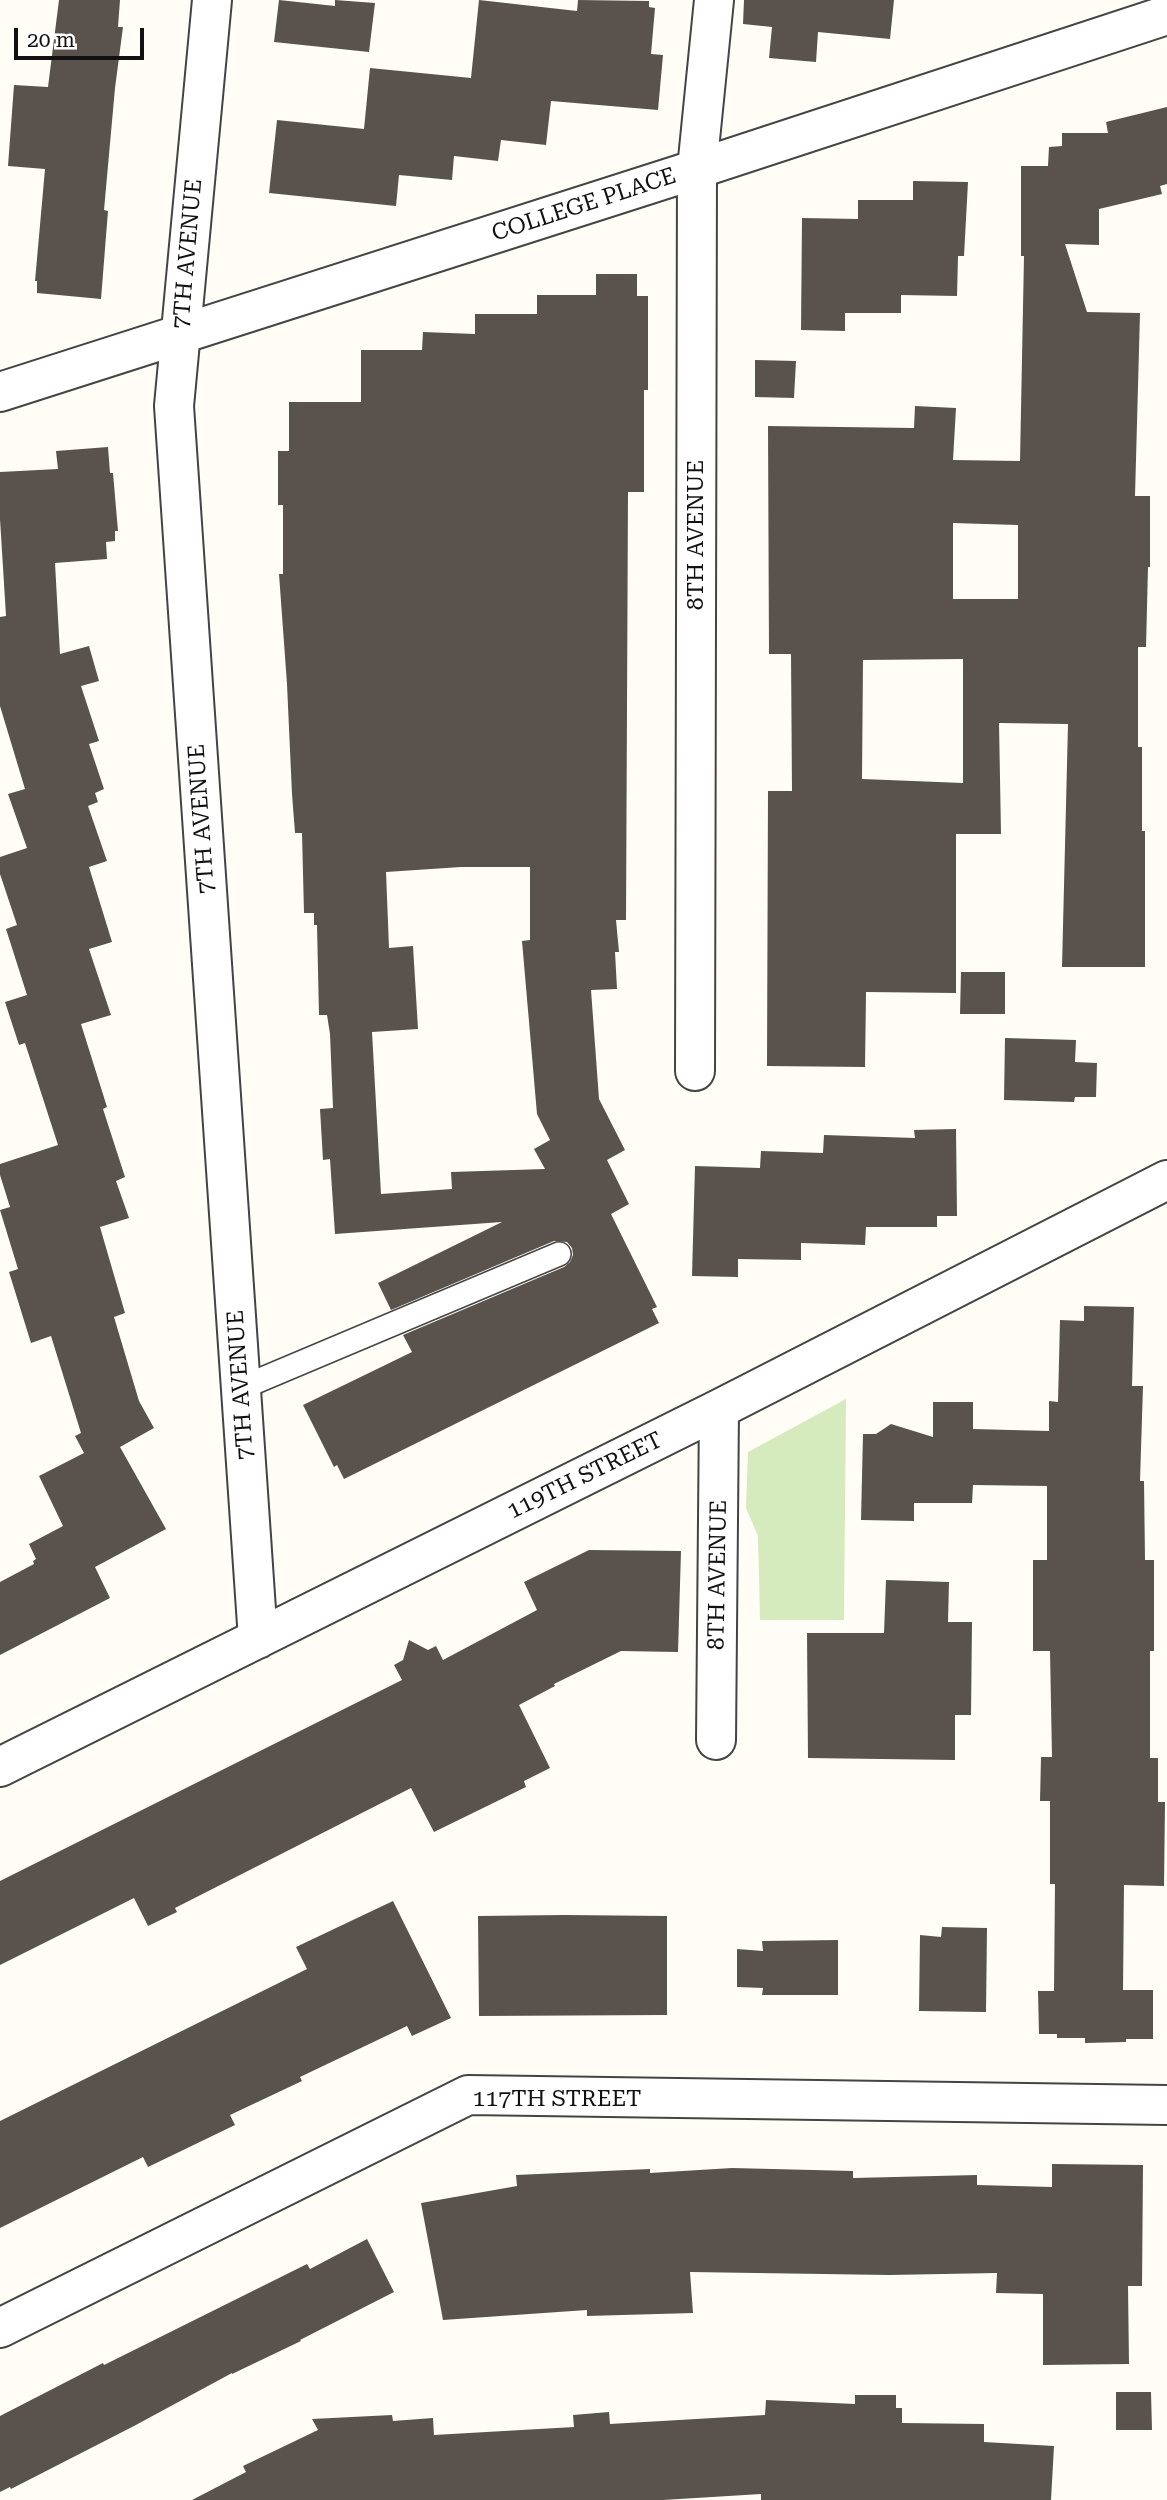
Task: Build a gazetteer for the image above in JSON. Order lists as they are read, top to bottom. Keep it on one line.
{"streets":{"street":["COLLEGE PLACE","7TH AVENUE","8TH AVENUE","119TH STREET","117TH STREET"]},"crossings":[["COLLEGE PLACE","7TH AVENUE"],["COLLEGE PLACE","8TH AVENUE"],["7TH AVENUE","119TH STREET"],["8TH AVENUE","119TH STREET"]],"scale_bar":"20 m"}
